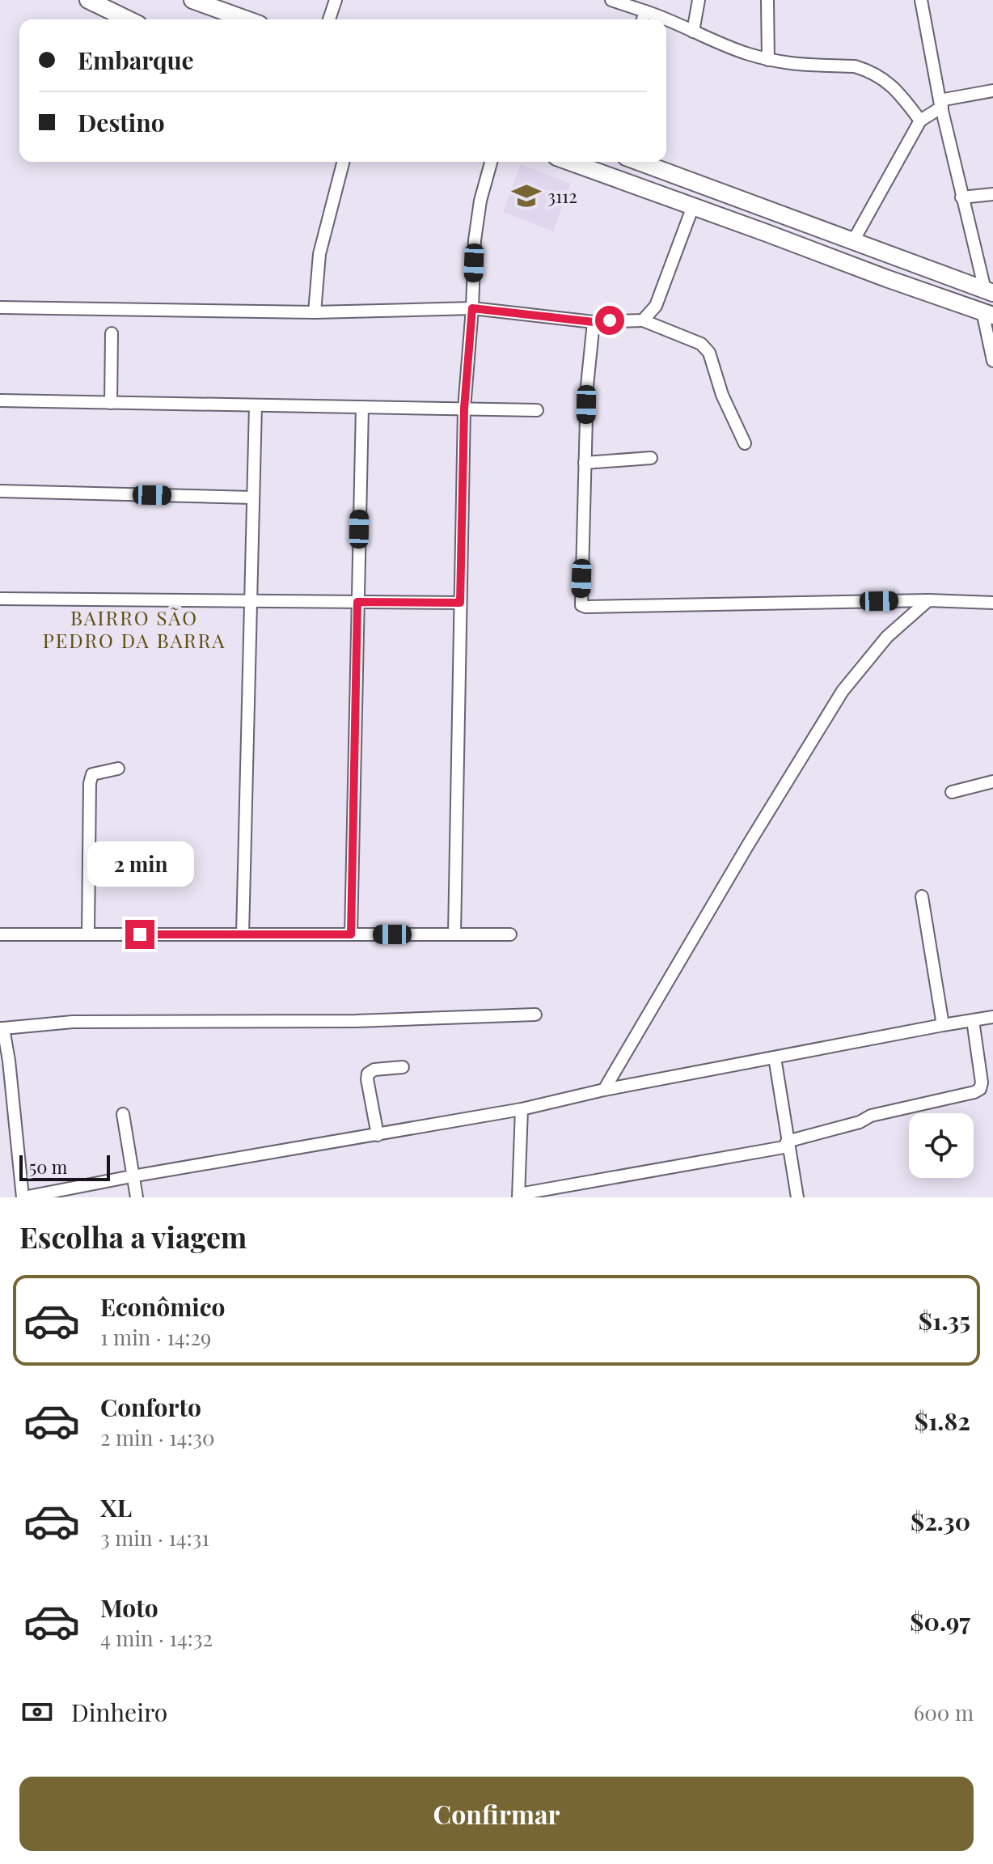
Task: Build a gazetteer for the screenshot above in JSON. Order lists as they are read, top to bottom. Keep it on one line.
{"districts":["BAIRRO SÃO PEDRO DA BARRA"],"places":{"school or university":["3112"]},"scale_bar":"50 m","page":{"banner":["Embarque","Destino"],"bubble":"2 min","scale":"50 m","heading":"Escolha a viagem","list":[{"name":"Econômico","note":"1 min · 14:29","value":"$1.35"},{"name":"Conforto","note":"2 min · 14:30","value":"$1.82"},{"name":"XL","note":"3 min · 14:31","value":"$2.30"},{"name":"Moto","note":"4 min · 14:32","value":"$0.97"}],"pay":["Dinheiro","600 m"],"buttons":"Confirmar"}}
